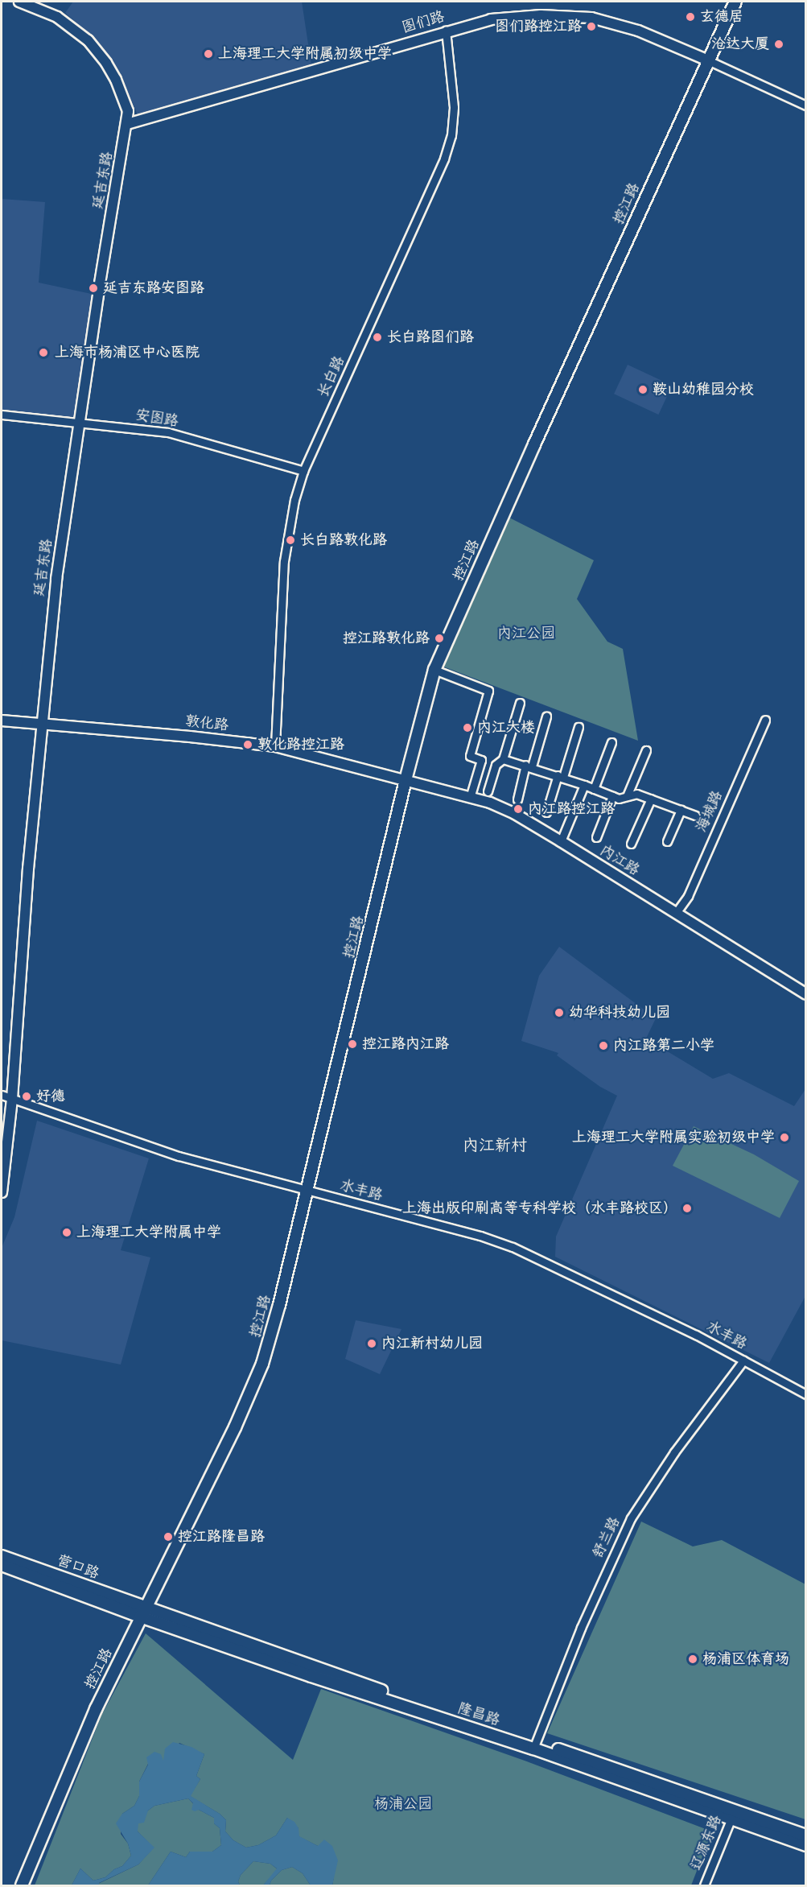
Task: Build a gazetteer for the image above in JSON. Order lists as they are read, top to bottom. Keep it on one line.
{"streets":{"main road":["控江路","营口路","隆昌路"],"street":["图们路","延吉东路","长白路","安图路","敦化路","海城路","内江路","水丰路","舒兰路","辽源东路"]},"crossings":[["图们路","延吉东路"],["图们路","控江路"],["图们路","长白路"],["延吉东路","安图路"],["延吉东路","敦化路"],["延吉东路","水丰路"],["控江路","敦化路"],["控江路","内江路"],["控江路","水丰路"],["控江路","营口路"],["控江路","隆昌路"],["长白路","安图路"],["长白路","敦化路"],["敦化路","内江路"],["海城路","内江路"],["水丰路","舒兰路"],["舒兰路","隆昌路"],["营口路","隆昌路"],["隆昌路","辽源东路"]],"districts":["内江新村"],"parks":["内江公园","杨浦公园"],"places":["玄德居","图们路控江路","沧达大厦","上海理工大学附属初级中学","延吉东路安图路","长白路图们路","上海市杨浦区中心医院","鞍山幼稚园分校","长白路敦化路","控江路敦化路","内江大楼","敦化路控江路","内江路控江路","幼华科技幼儿园","控江路内江路","内江路第二小学","好德","上海理工大学附属实验初级中学","上海出版印刷高等专科学校（水丰路校区）","上海理工大学附属中学","内江新村幼儿园","控江路隆昌路","杨浦区体育场"]}
